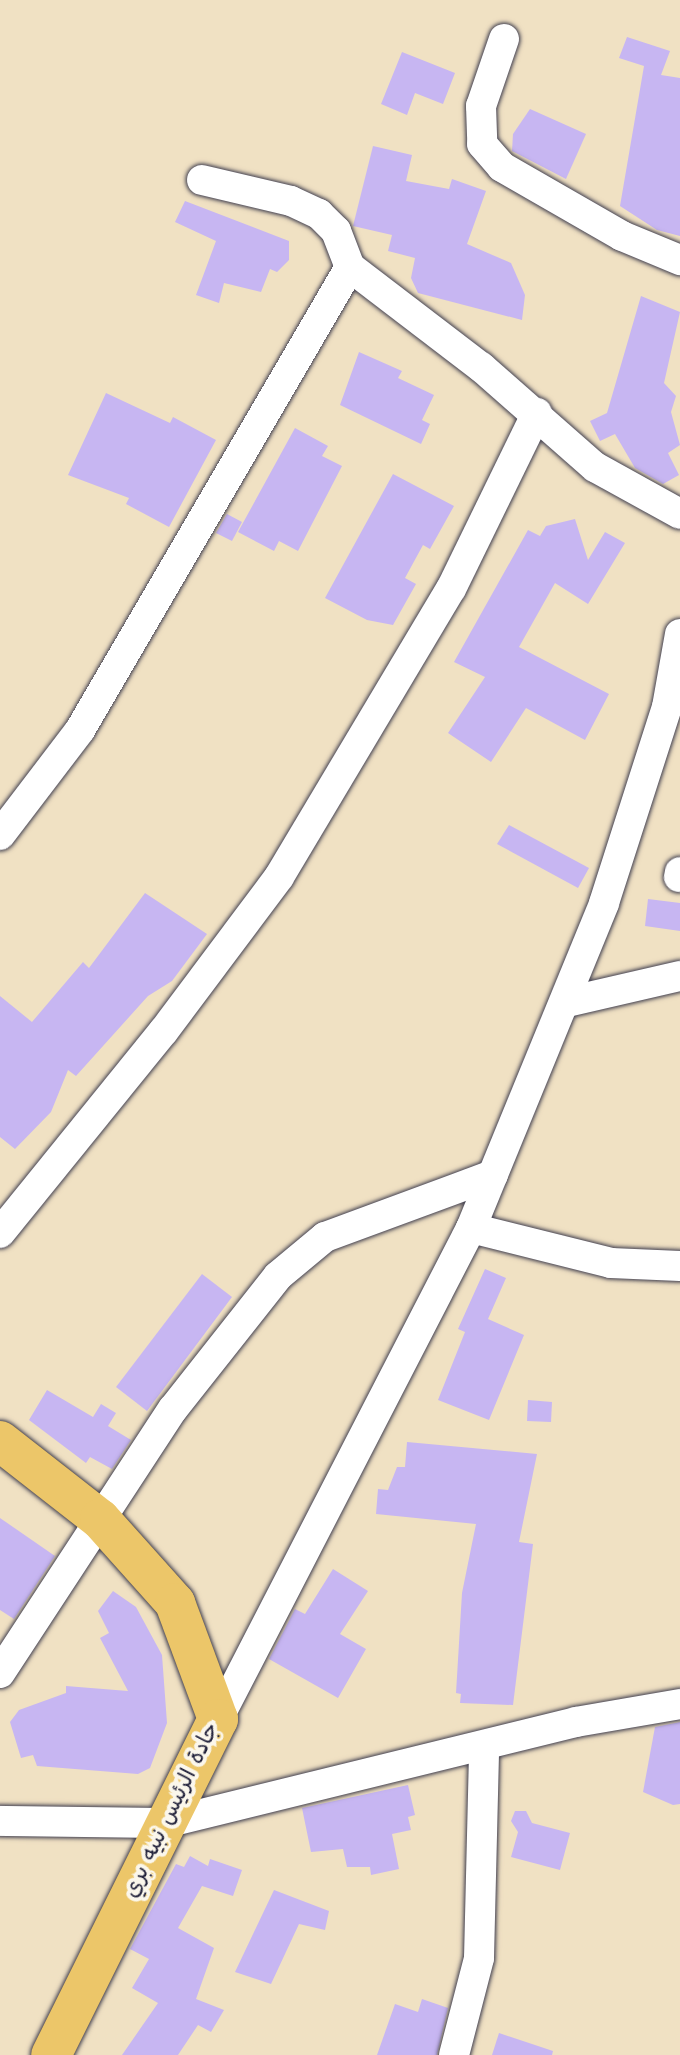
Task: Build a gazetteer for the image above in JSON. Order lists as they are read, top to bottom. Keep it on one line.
{"streets":{"main road":["جادة الرئيس نبيه بري"]}}
